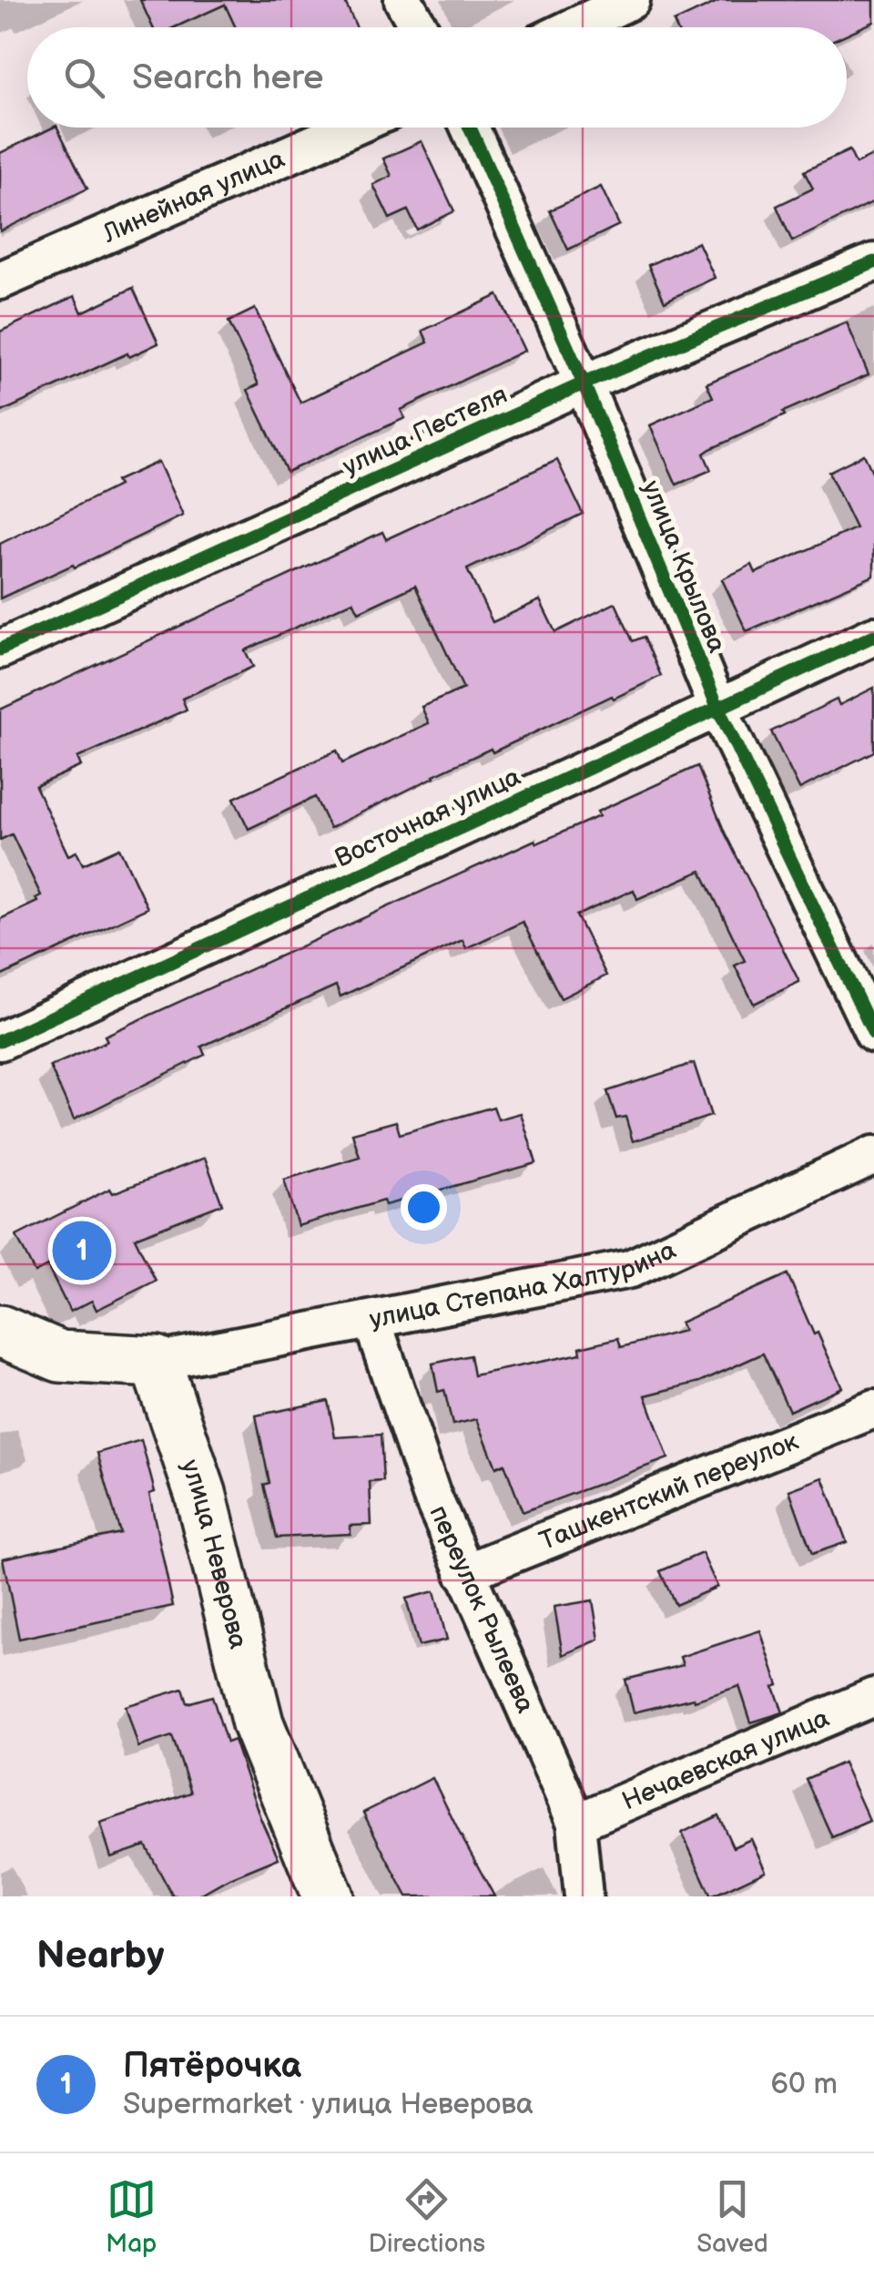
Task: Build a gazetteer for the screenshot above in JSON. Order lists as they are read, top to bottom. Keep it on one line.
{"streets":{"street":["Линейная улица","улица Пестеля","улица Крылова","Восточная улица","улица Степана Халтурина","Ташкентский переулок","улица Неверова","переулок Рылеева","Нечаевская улица"]},"crossings":[["улица Пестеля","улица Крылова"],["улица Крылова","Восточная улица"],["улица Степана Халтурина","улица Неверова"],["улица Степана Халтурина","переулок Рылеева"],["Ташкентский переулок","переулок Рылеева"],["переулок Рылеева","Нечаевская улица"]],"page":{"search":"Search here","pins":"1","heading":"Nearby","list":[{"mark":"1","name":"Пятёрочка","note":"Supermarket · улица Неверова","value":"60 m"}],"nav":["Map","Directions","Saved"]}}
